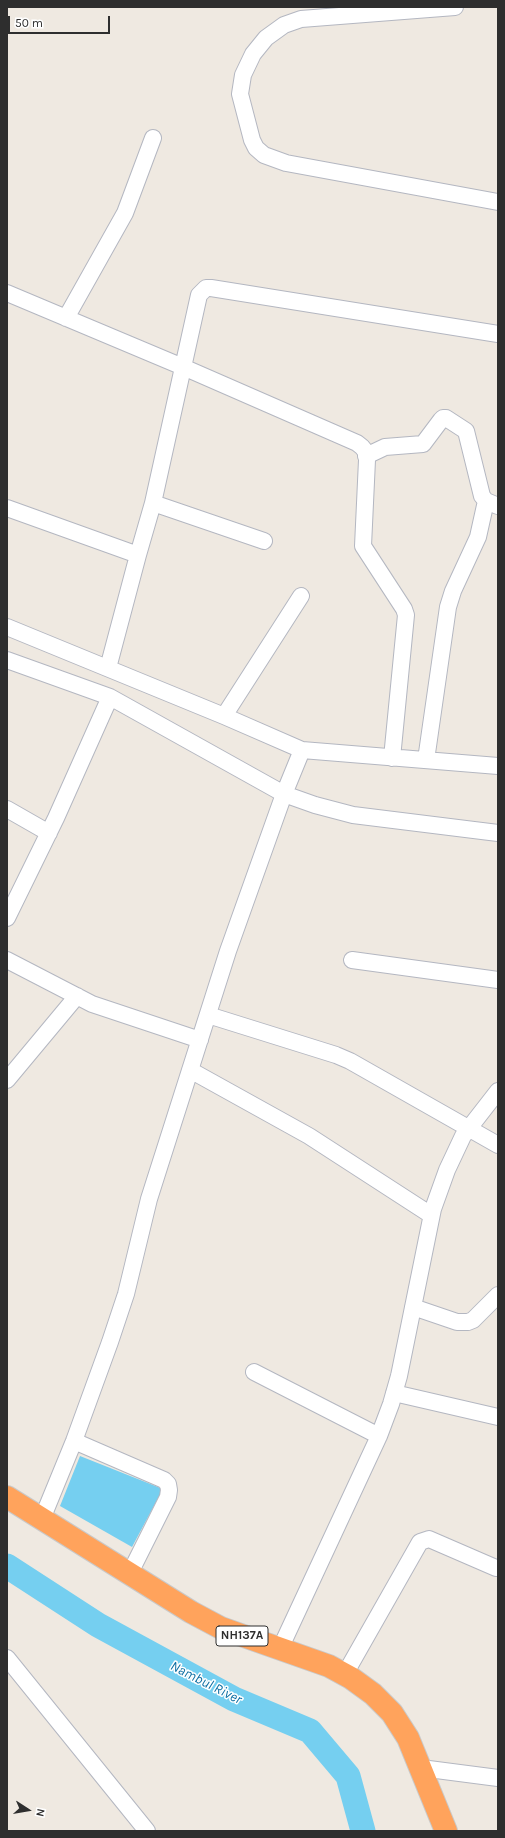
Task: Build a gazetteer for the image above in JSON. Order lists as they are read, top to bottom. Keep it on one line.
{"streets":{"highway":["NH137A"]},"water":["Nambul River"],"scale_bar":"50 m","north":"right"}
